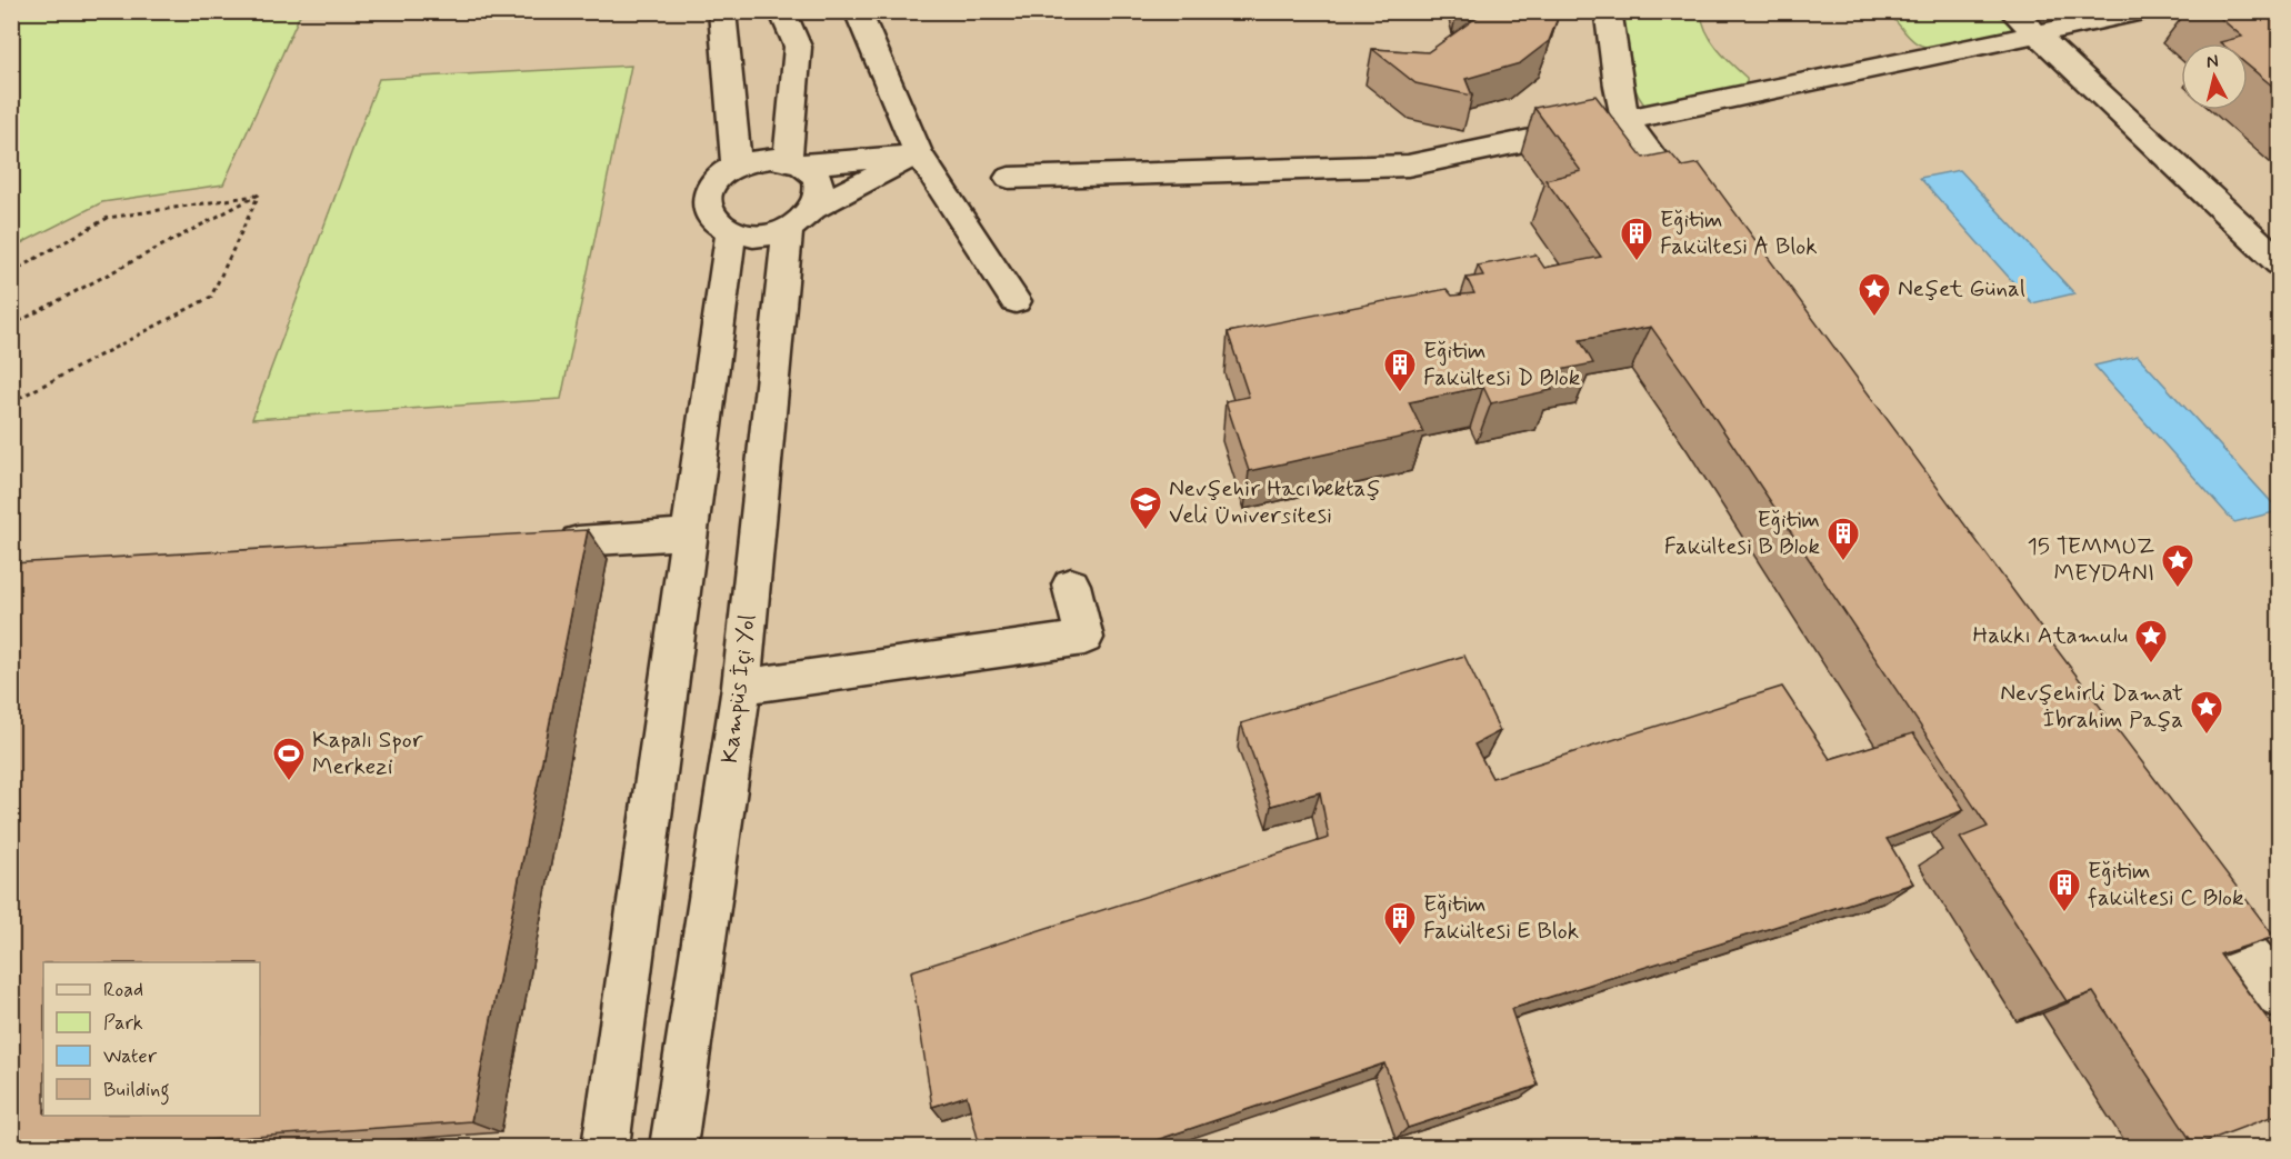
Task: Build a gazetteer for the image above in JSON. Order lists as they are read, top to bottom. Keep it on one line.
{"streets":{"street":["Kampüs İçi Yol"]},"places":{"building":["Eğitim Fakültesi A Blok","Eğitim Fakültesi D Blok","Eğitim Fakültesi B Blok","Eğitim fakültesi C Blok","Eğitim Fakültesi E Blok"],"place":["Neşet Günal","15 TEMMUZ MEYDANI","Hakkı Atamulu","Nevşehirli Damat İbrahim Paşa"],"school or university":["Nevşehir Hacıbektaş Veli Üniversitesi"],"sports":["Kapalı Spor Merkezi"]},"legend":["Road","Park","Water","Building"],"north":"top"}
